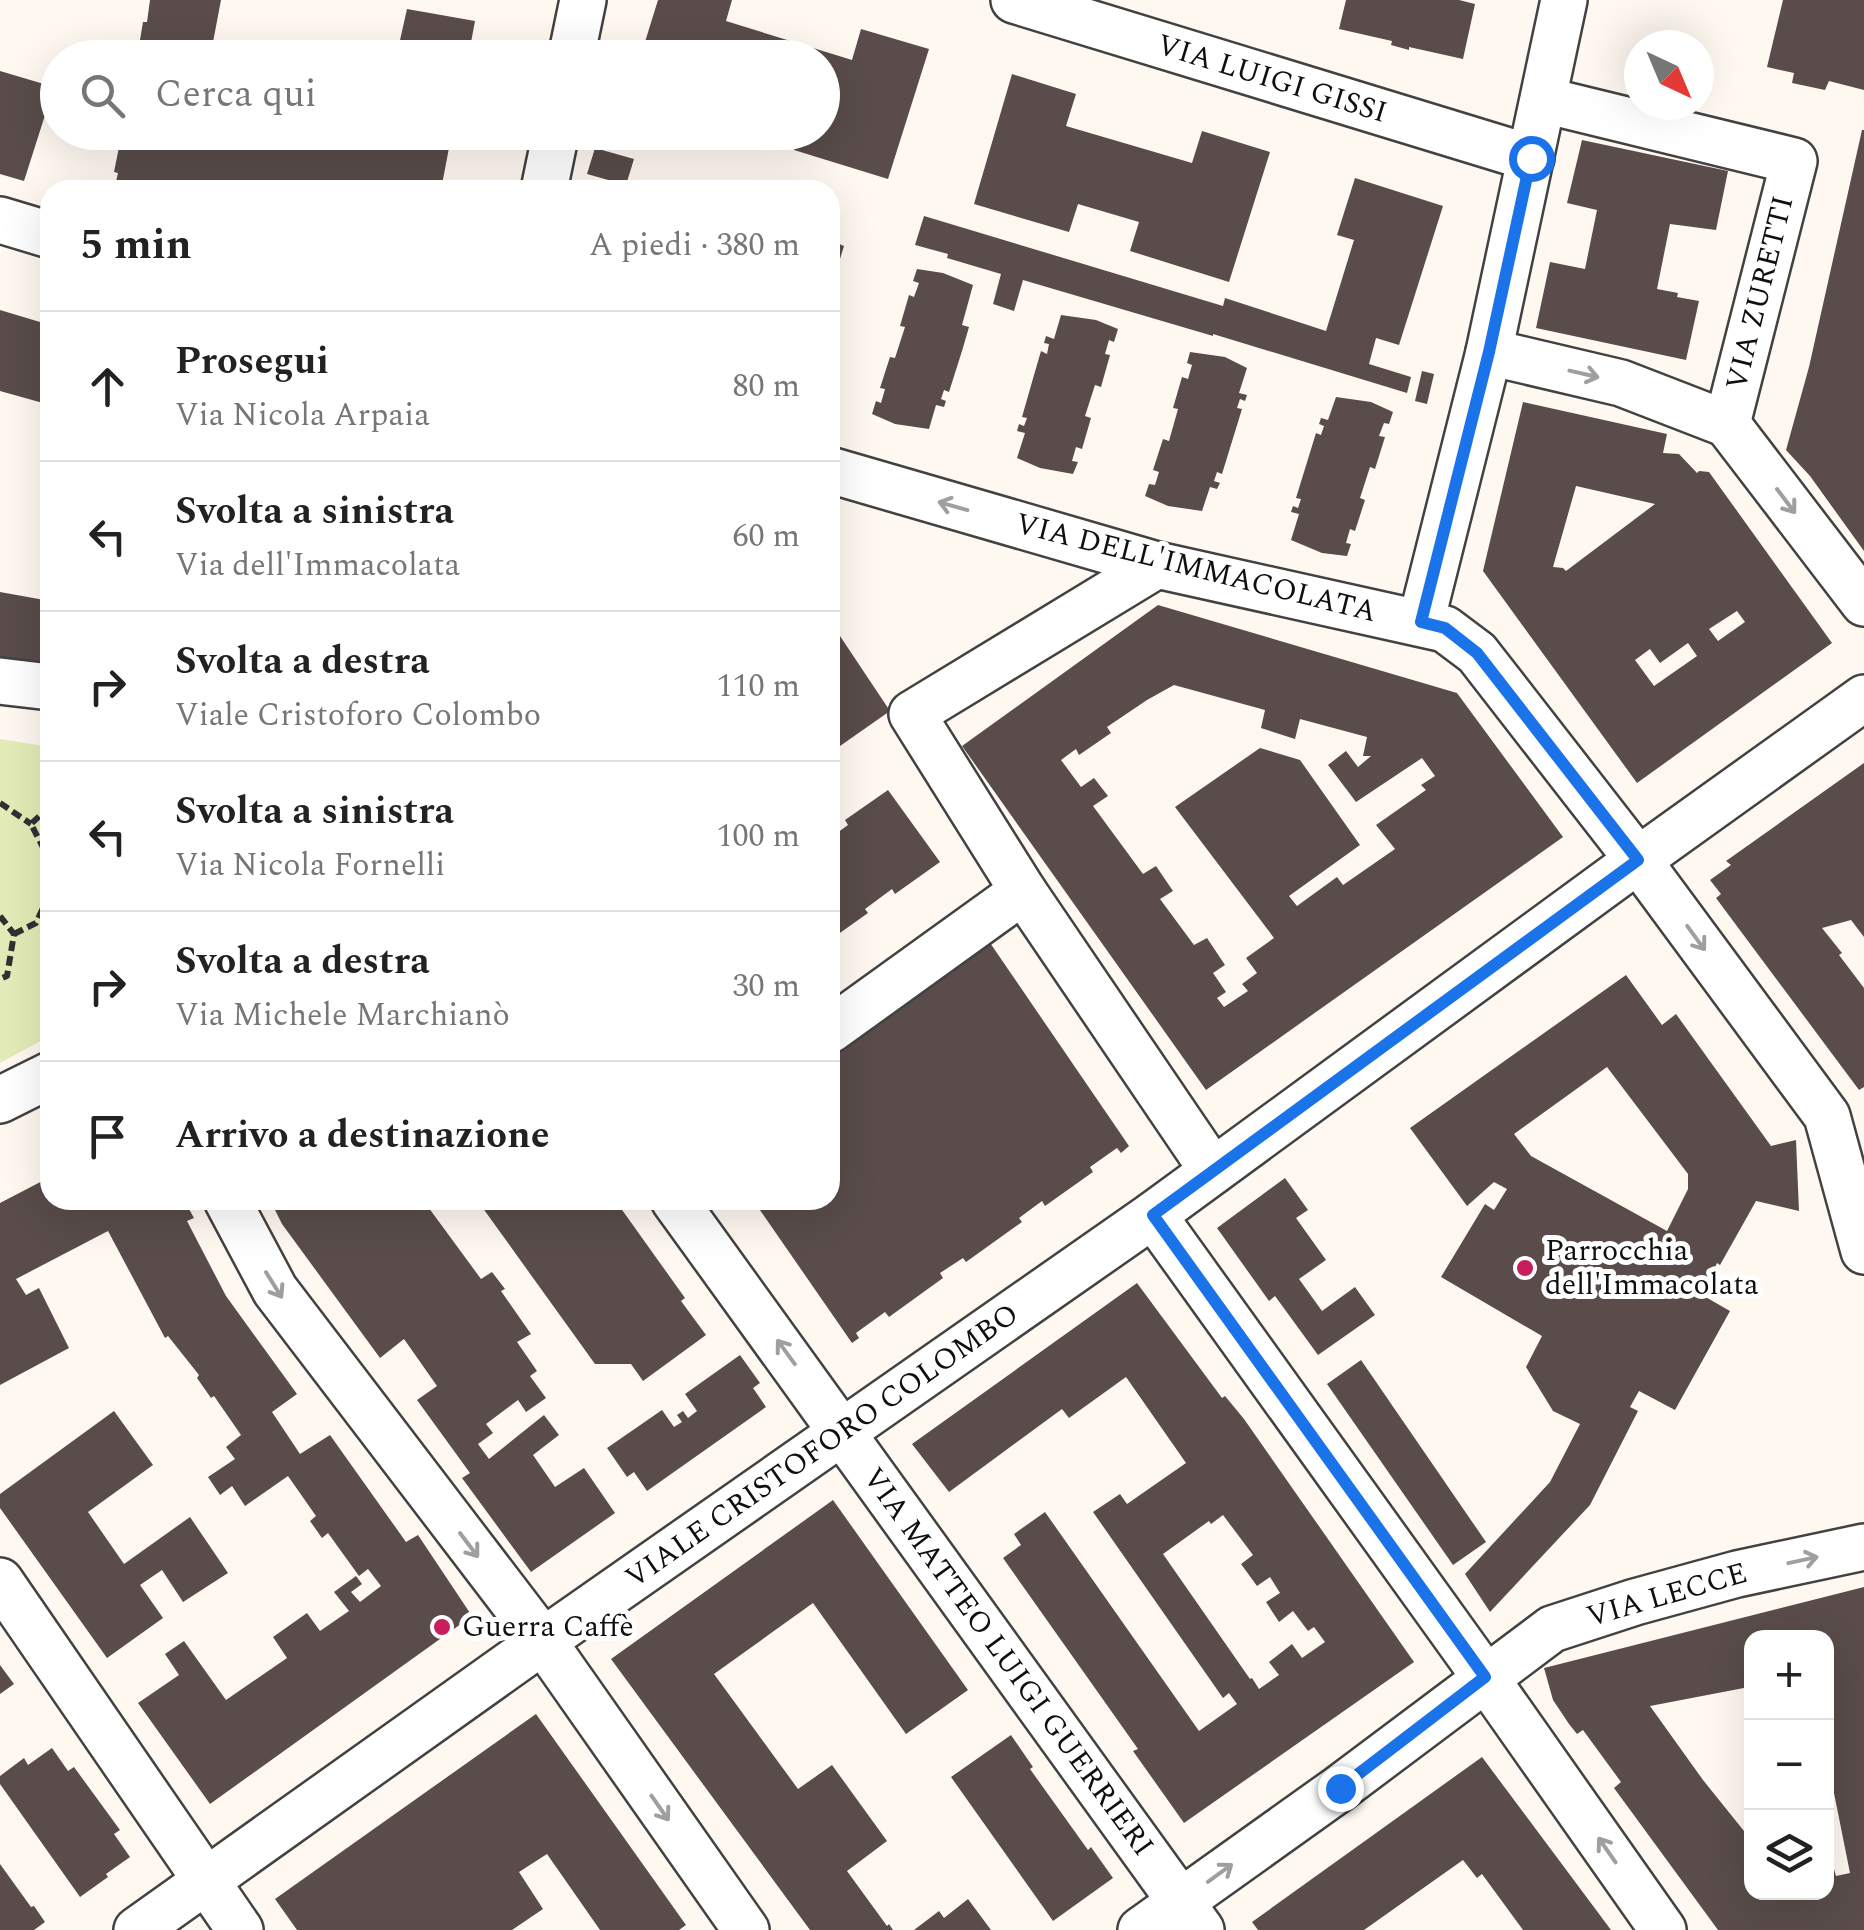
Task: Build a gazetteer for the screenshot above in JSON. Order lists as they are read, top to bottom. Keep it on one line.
{"streets":{"street":["VIA LUIGI GISSI","VIA ZURETTI","VIA DELL'IMMACOLATA","VIALE CRISTOFORO COLOMBO","VIA LECCE","VIA MATTEO LUIGI GUERRIERI"]},"crossings":[["VIA DELL'IMMACOLATA","VIALE CRISTOFORO COLOMBO"],["VIALE CRISTOFORO COLOMBO","VIA MATTEO LUIGI GUERRIERI"],["VIA LECCE","VIA MATTEO LUIGI GUERRIERI"]],"one_way":["VIA LECCE"],"places":["Parrocchia dell'Immacolata","Guerra Caffè"],"north":"bottom right","page":{"search":"Cerca qui","heading":["5 min","A piedi · 380 m"],"list":[["Prosegui","Via Nicola Arpaia","80 m"],["Svolta a sinistra","Via dell'Immacolata","60 m"],["Svolta a destra","Viale Cristoforo Colombo","110 m"],["Svolta a sinistra","Via Nicola Fornelli","100 m"],["Svolta a destra","Via Michele Marchianò","30 m"],"Arrivo a destinazione"],"map_buttons":["+","−"]}}
